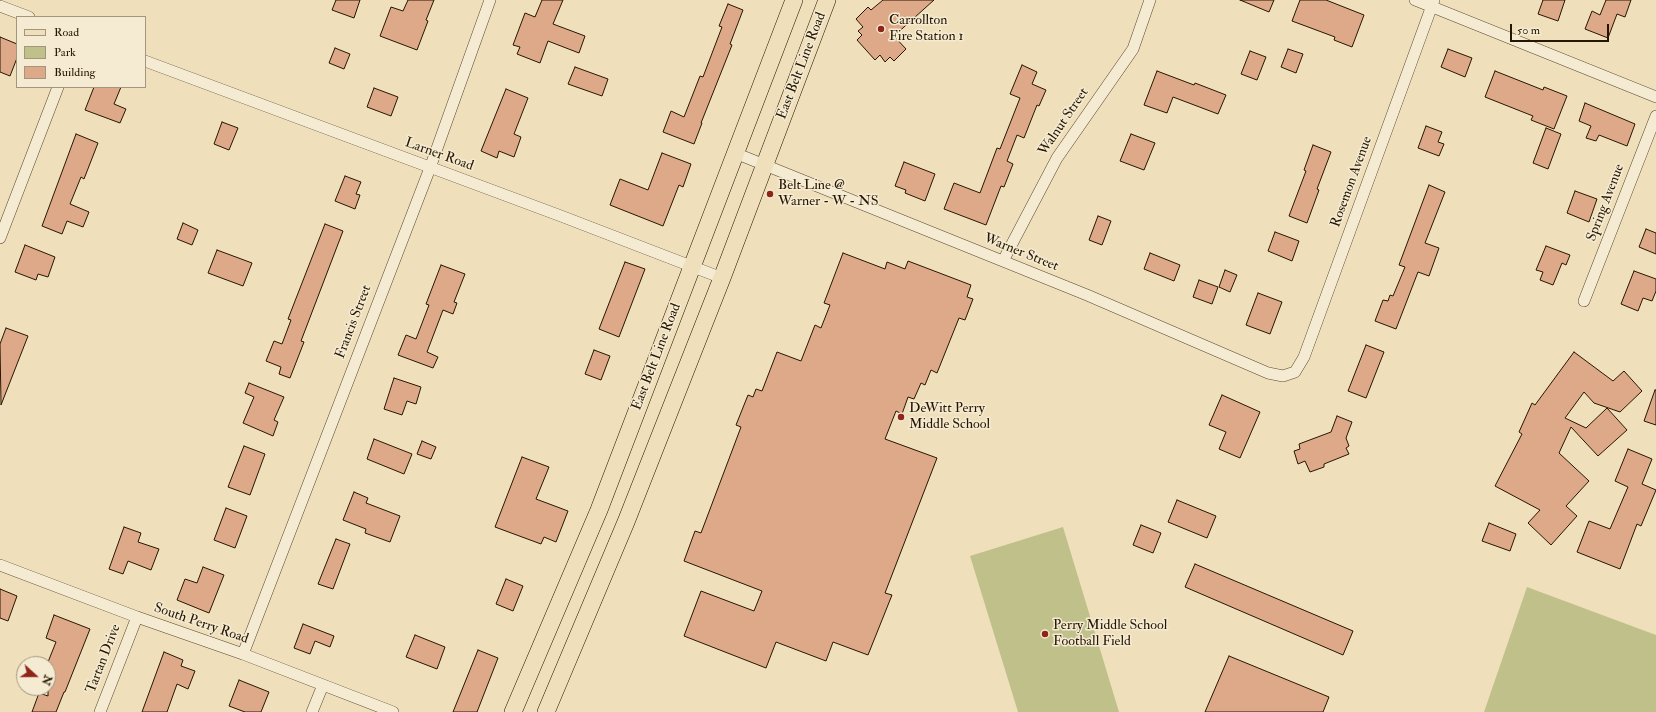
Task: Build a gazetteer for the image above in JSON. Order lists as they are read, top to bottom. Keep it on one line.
{"streets":{"main road":["East Belt Line Road"],"street":["Walnut Street","Larner Road","Rosemon Avenue","Spring Avenue","Warner Street","Francis Street","South Perry Road","Tartan Drive"]},"crossings":[["East Belt Line Road","Larner Road"],["East Belt Line Road","Warner Street"],["Walnut Street","Warner Street"],["Larner Road","Francis Street"],["Rosemon Avenue","Warner Street"],["Francis Street","South Perry Road"],["South Perry Road","Tartan Drive"]],"places":["Carrollton Fire Station 1","Belt Line @ Warner - W - NS","DeWitt Perry Middle School","Perry Middle School Football Field"],"legend":["Road","Park","Building"],"scale_bar":"50 m","north":"right"}
